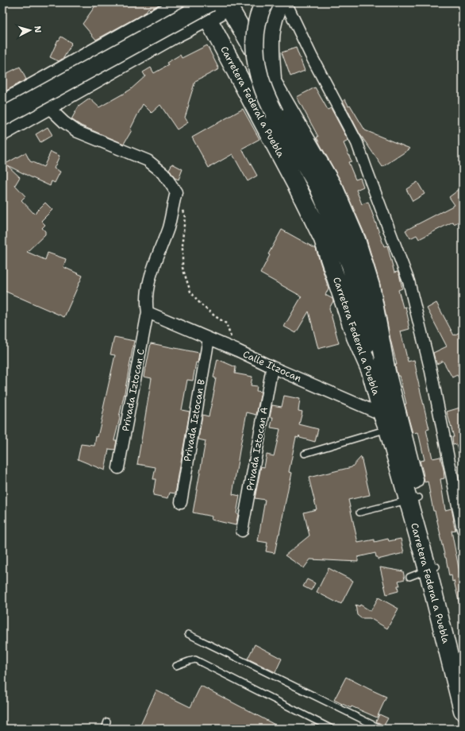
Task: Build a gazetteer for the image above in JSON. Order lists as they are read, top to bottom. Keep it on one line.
{"streets":{"main road":["Carretera Federal a Puebla"],"street":["Calle Itzocan","Privada Iztocan C","Privada Iztocan B","Privada Iztocan A"]},"crossings":[["Carretera Federal a Puebla","Calle Itzocan"],["Calle Itzocan","Privada Iztocan C"],["Calle Itzocan","Privada Iztocan B"],["Calle Itzocan","Privada Iztocan A"]],"north":"right"}
